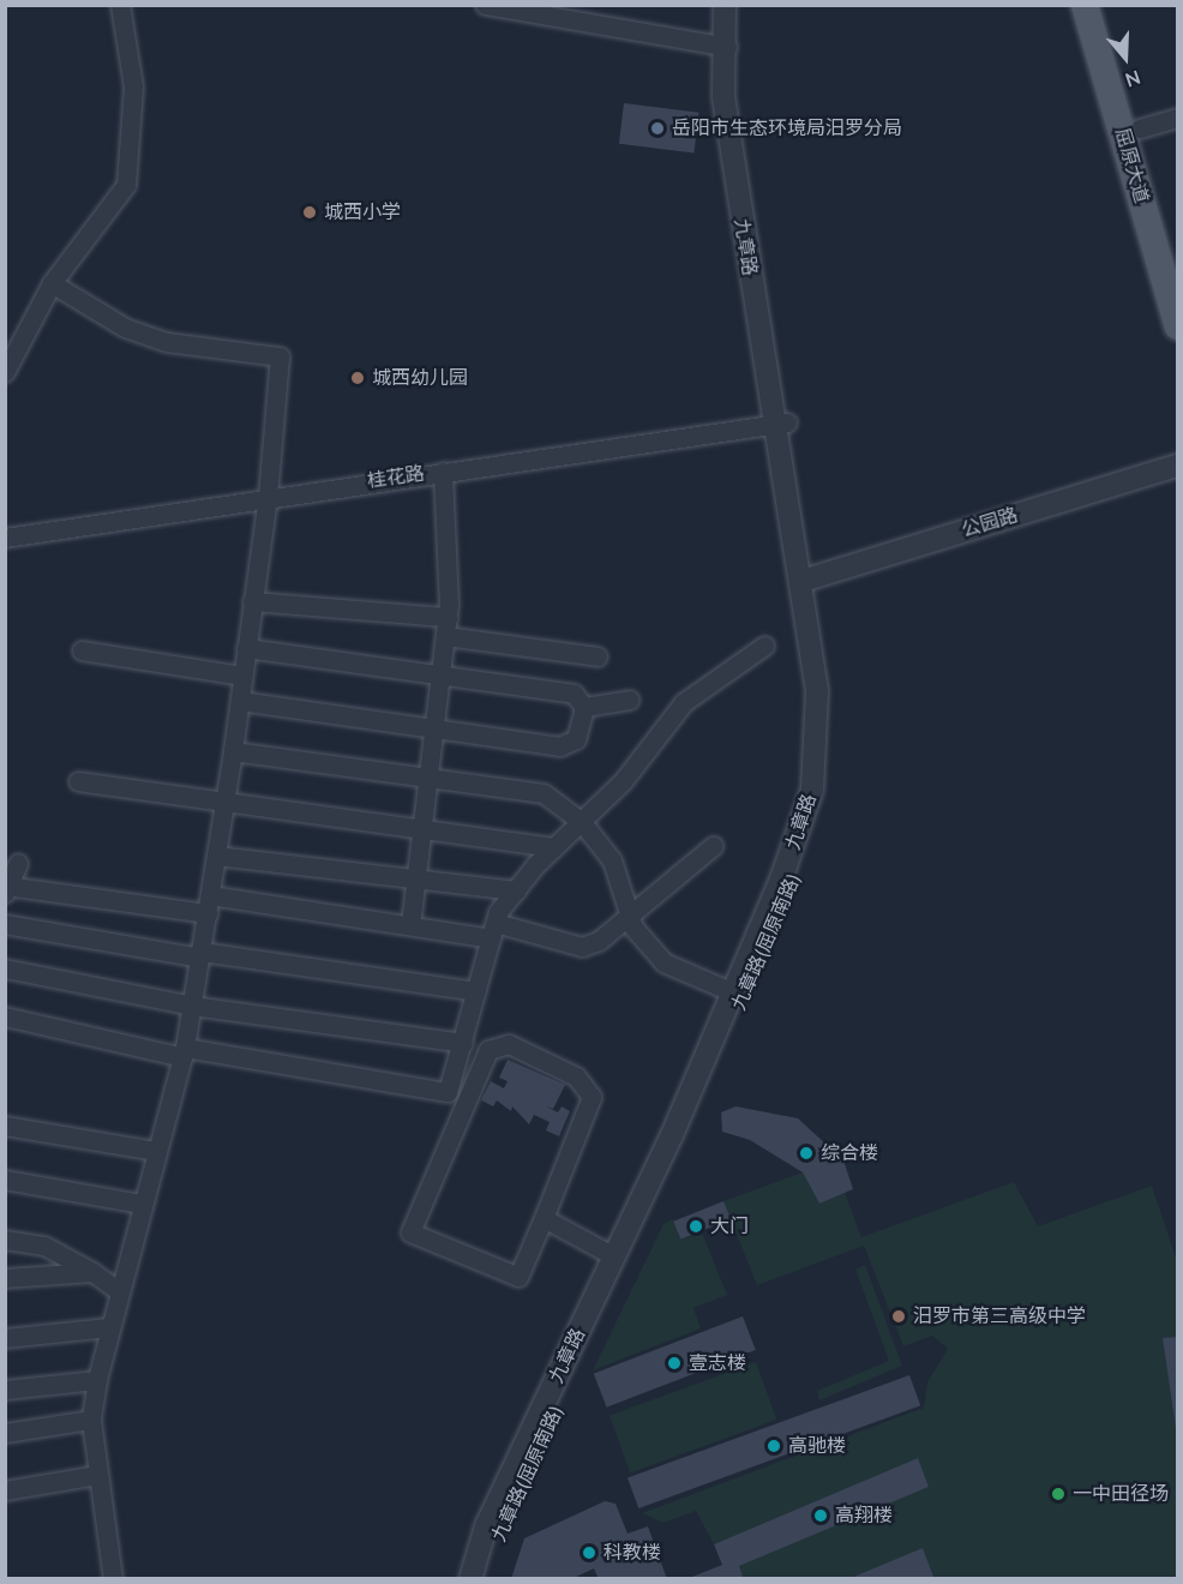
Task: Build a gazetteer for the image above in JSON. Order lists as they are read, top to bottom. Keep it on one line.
{"streets":{"main road":["屈原大道"],"street":["九章路","桂花路","公园路","九章路(屈原南路)"]},"crossings":[["九章路","桂花路"],["九章路","公园路"],["九章路","九章路(屈原南路)"],["公园路","九章路(屈原南路)"]],"places":["岳阳市生态环境局汨罗分局","城西小学","城西幼儿园","综合楼","大门","汨罗市第三高级中学","壹志楼","高驰楼","一中田径场","高翔楼","科教楼"],"north":"bottom"}
